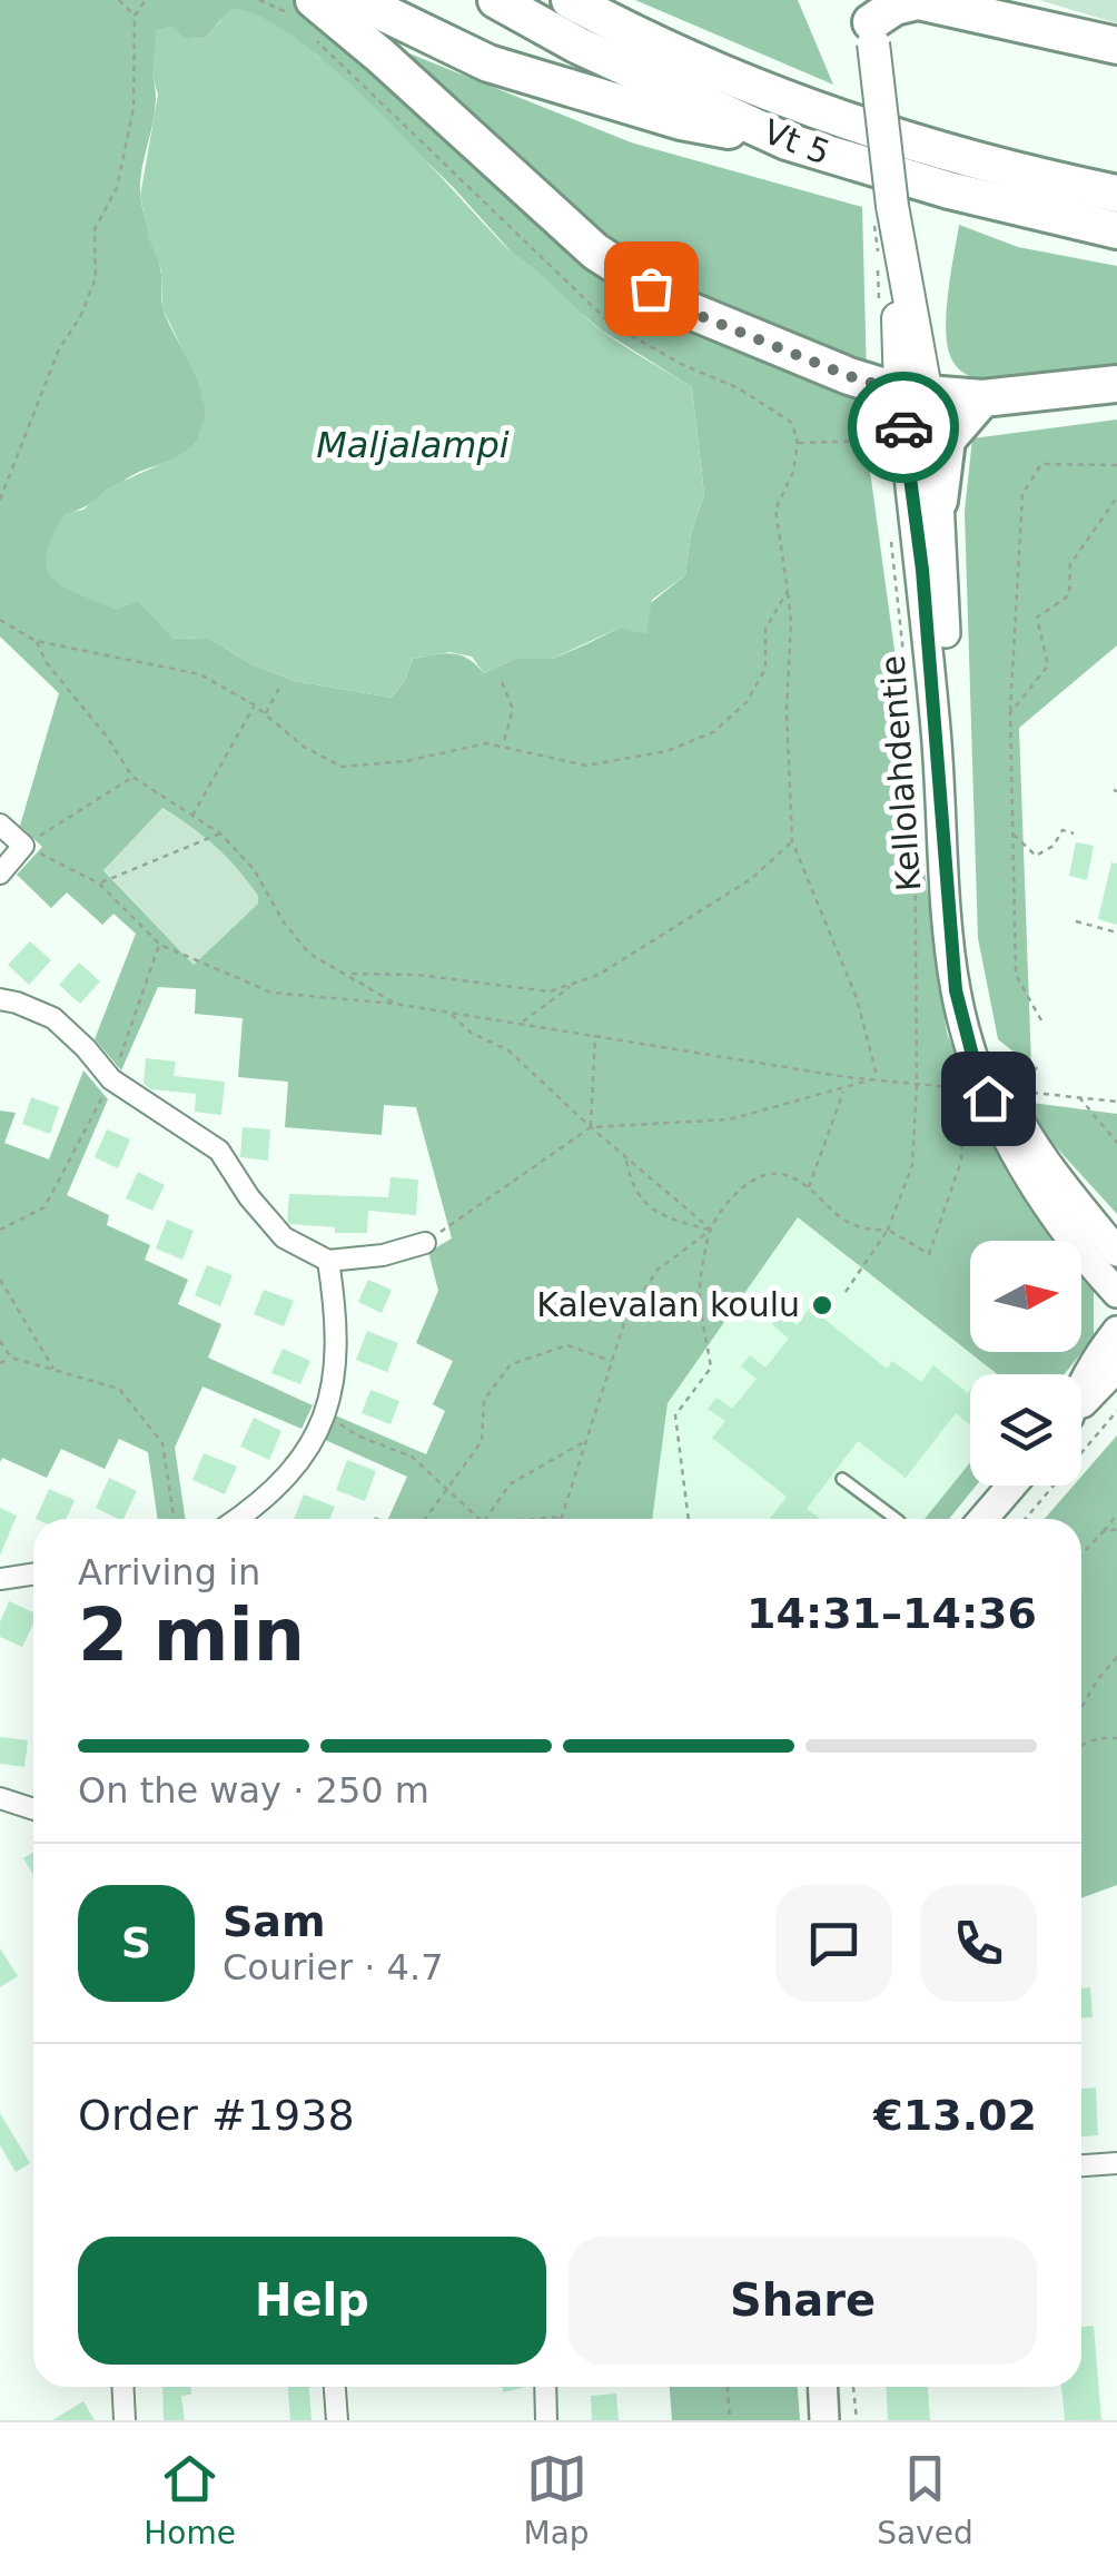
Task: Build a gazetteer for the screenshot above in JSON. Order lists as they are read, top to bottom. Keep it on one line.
{"streets":{"highway":["Vt 5"],"main road":["Kellolahdentie"]},"water":["Maljalampi"],"places":["Kalevalan koulu"],"north":"right","page":{"heading":["2 min","Arriving in","14:31–14:36"],"panel":["Sam","Courier · 4.7","Order #1938","€13.02"],"bar":"On the way · 250 m","round":"S","buttons":["Help","Share"],"tabs":["Home","Map","Saved"]}}
